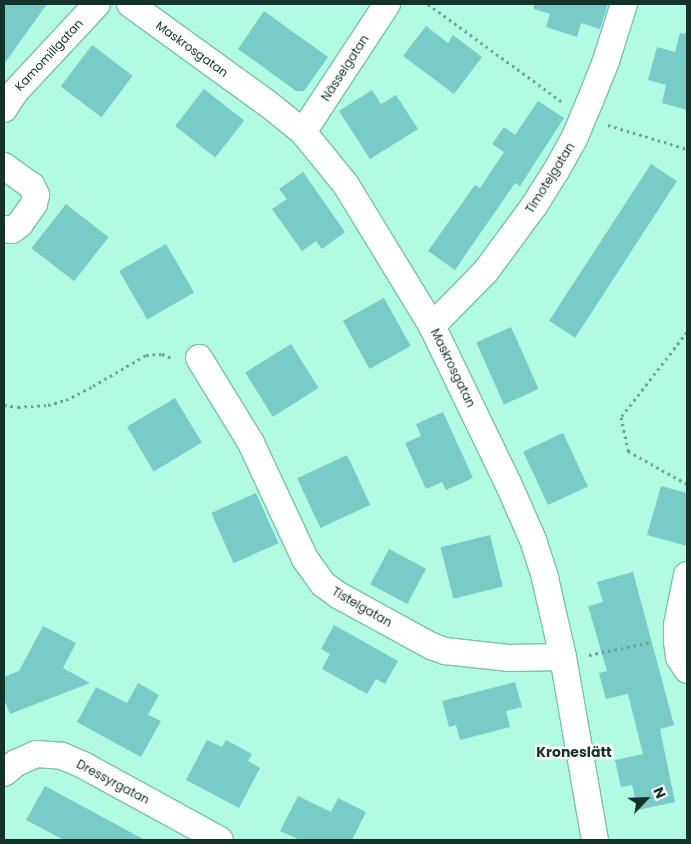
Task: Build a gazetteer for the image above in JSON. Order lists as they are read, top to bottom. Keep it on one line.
{"streets":{"street":["Maskrosgatan","Kamomillgatan","Nässelgatan","Timotejgatan","Tistelgatan","Dressyrgatan"]},"crossings":[["Maskrosgatan","Nässelgatan"],["Maskrosgatan","Timotejgatan"],["Maskrosgatan","Tistelgatan"]],"districts":["Kroneslätt"],"north":"top right"}
